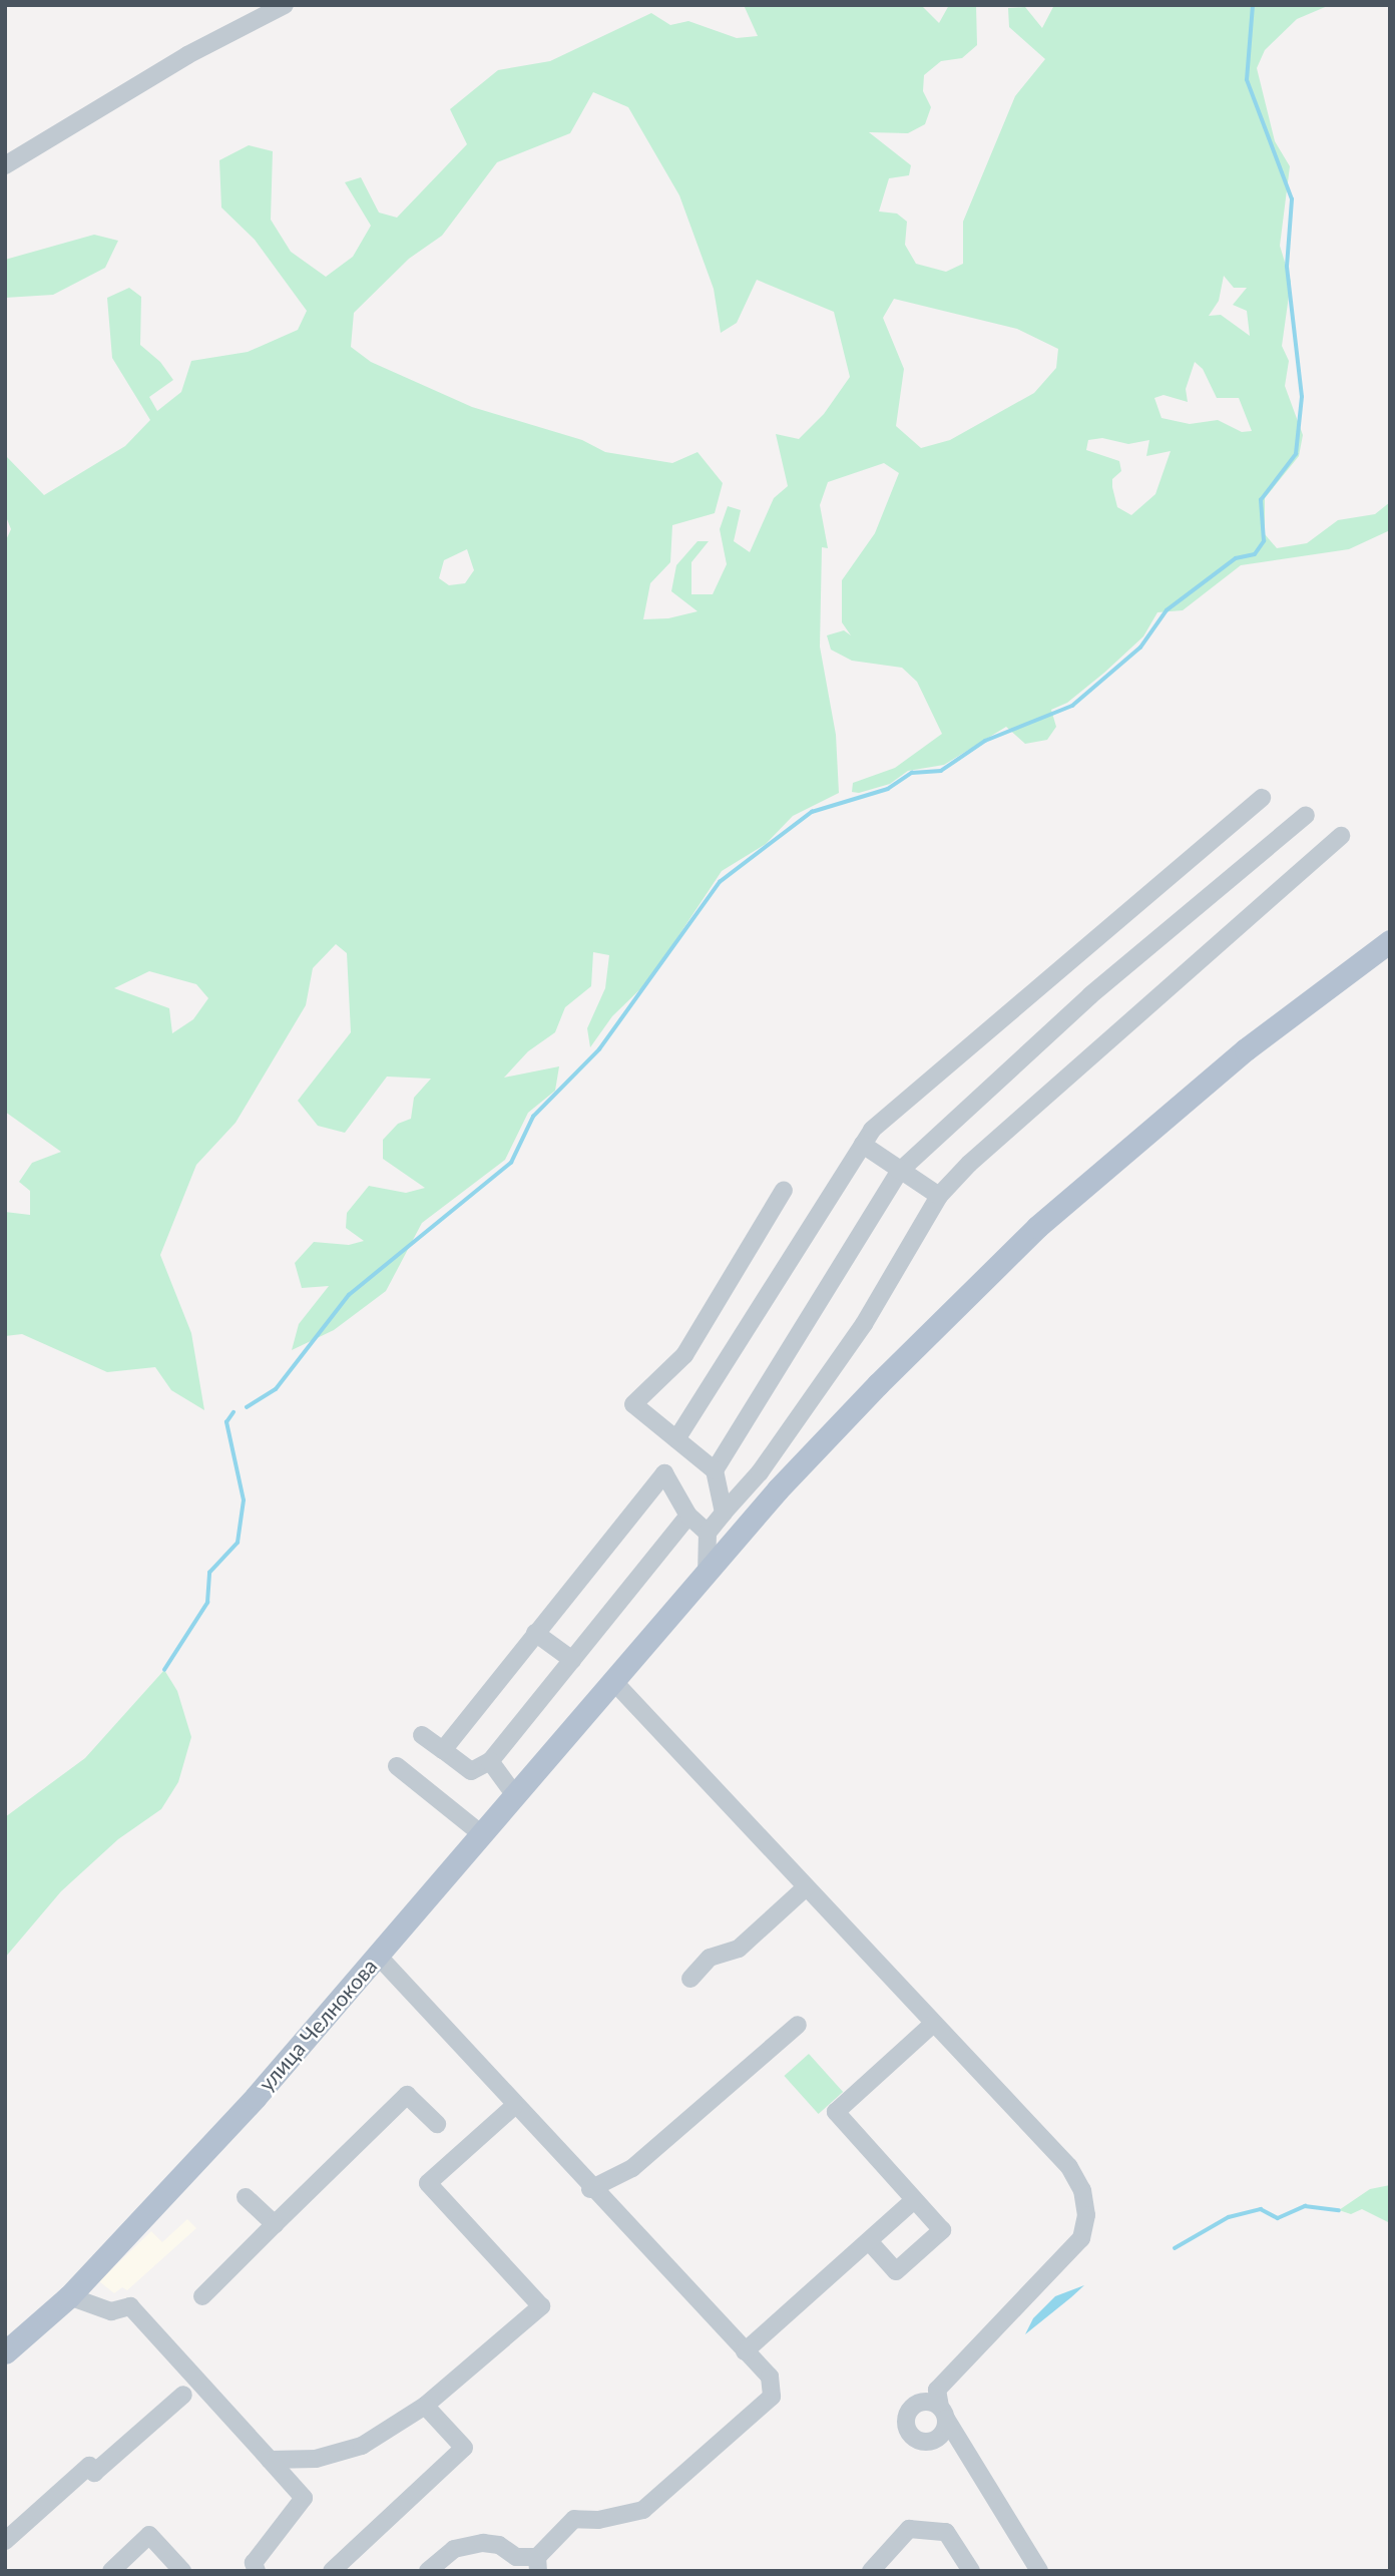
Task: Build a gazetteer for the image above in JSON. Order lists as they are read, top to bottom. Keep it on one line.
{"streets":{"main road":["улица Челнокова"]}}
